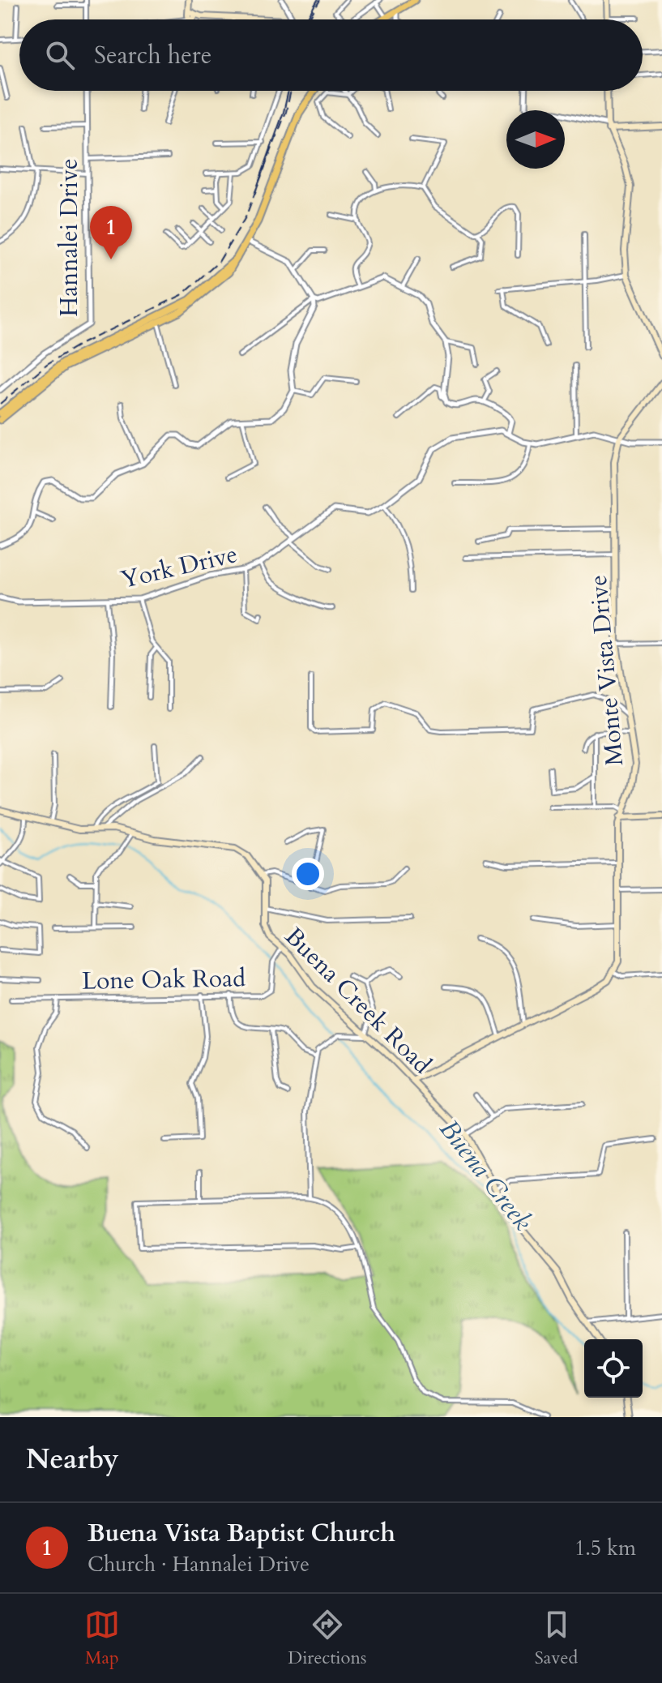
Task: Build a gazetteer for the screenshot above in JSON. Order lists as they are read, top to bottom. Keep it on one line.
{"streets":{"main road":["Monte Vista Drive","Buena Creek Road"],"street":["Hannalei Drive","York Drive","Lone Oak Road"]},"crossings":[["Lone Oak Road","Buena Creek Road"]],"water":["Buena Creek"],"north":"right","page":{"search":"Search here","pins":"1","heading":"Nearby","list":[{"mark":"1","name":"Buena Vista Baptist Church","note":"Church · Hannalei Drive","value":"1.5 km"}],"nav":["Map","Directions","Saved"]}}
